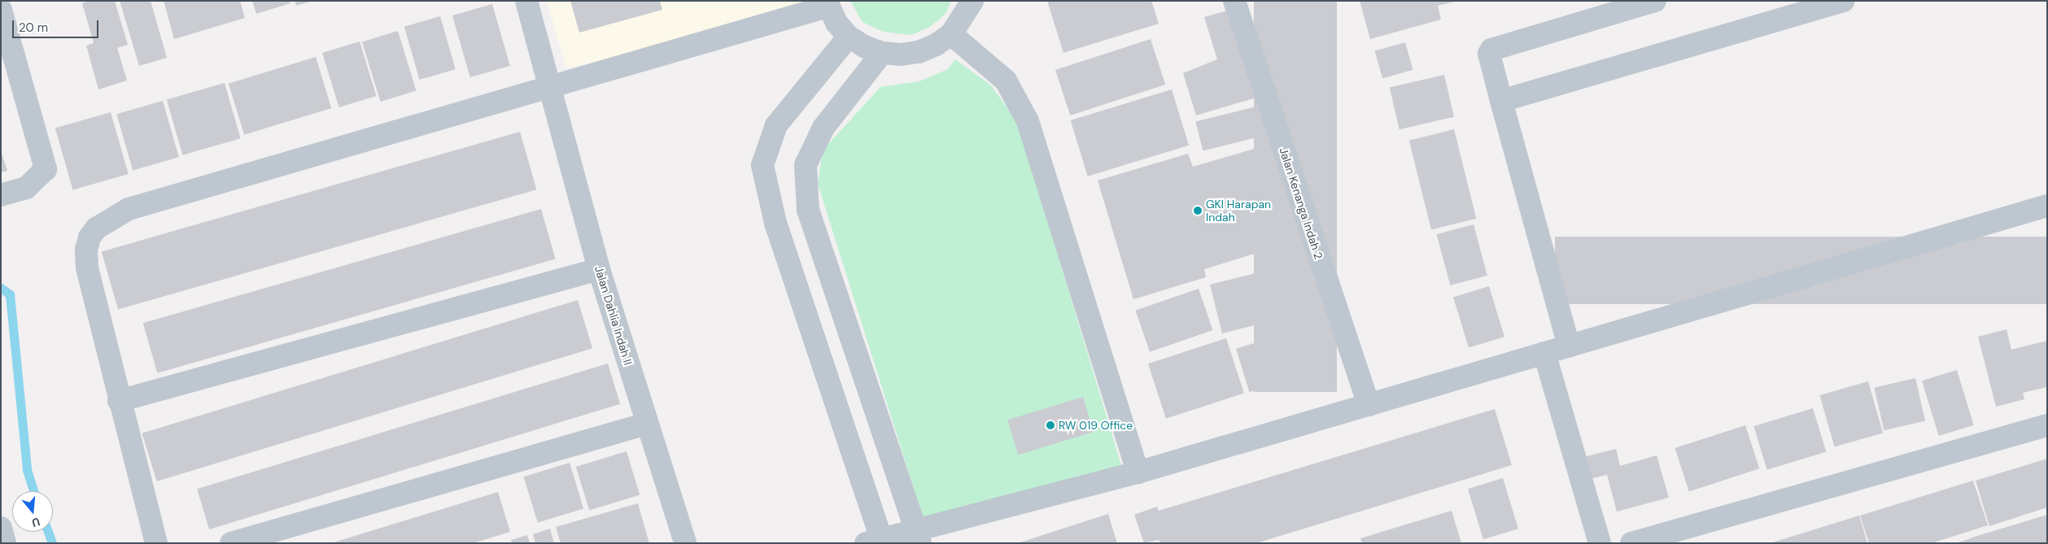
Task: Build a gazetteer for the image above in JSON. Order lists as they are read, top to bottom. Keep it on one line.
{"streets":{"street":["Jalan Kenanga Indah 2","Jalan Dahlia Indah II"]},"places":["GKI Harapan Indah","RW 019 Office"],"scale_bar":"20 m","north":"bottom"}
